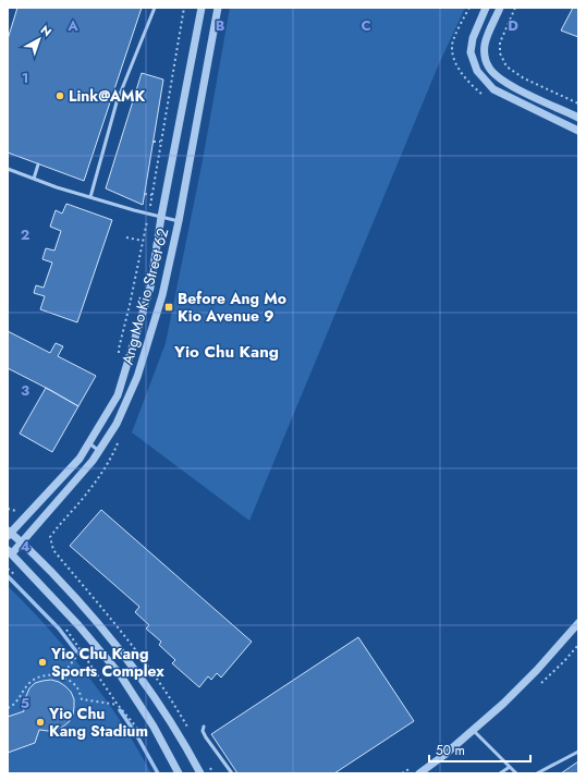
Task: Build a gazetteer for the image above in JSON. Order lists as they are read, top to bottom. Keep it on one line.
{"streets":{"street":["Ang Mo Kio Street 62"]},"districts":["Yio Chu Kang"],"places":{"other":["Link@AMK","Yio Chu Kang Sports Complex","Yio Chu Kang Stadium"],"transit":["Before Ang Mo Kio Avenue 9"]},"scale_bar":"50 m","north":"top right","grid":{"columns":["A","B","C","D"],"rows":["1","2","3","4","5"]}}
